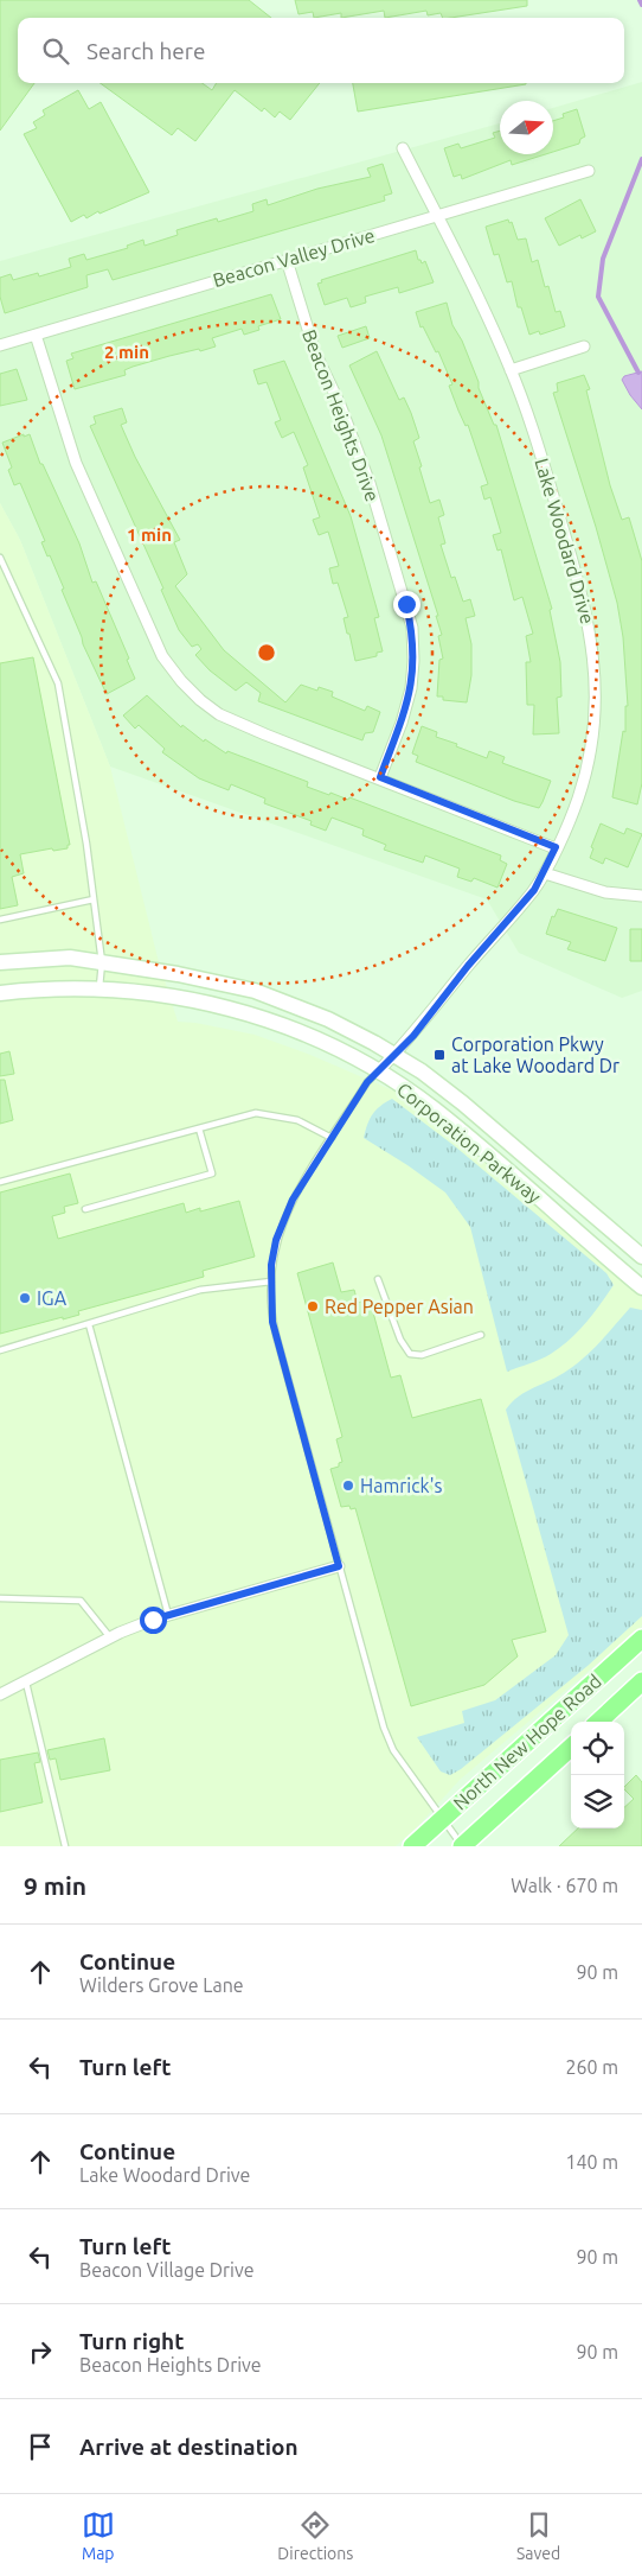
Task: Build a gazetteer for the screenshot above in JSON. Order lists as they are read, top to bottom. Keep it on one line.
{"streets":{"main road":["Corporation Parkway","North New Hope Road"],"street":["Beacon Valley Drive","Beacon Heights Drive","Lake Woodard Drive"]},"crossings":[["Beacon Valley Drive","Beacon Heights Drive"],["Beacon Valley Drive","Lake Woodard Drive"],["Lake Woodard Drive","Corporation Parkway"]],"places":{"transit":["Corporation Pkwy at Lake Woodard Dr"],"other":["IGA","Red Pepper Asian","Hamrick's"]},"north":"right","page":{"search":"Search here","heading":["9 min","Walk · 670 m"],"list":[["Continue","Wilders Grove Lane","90 m"],["Turn left","260 m"],["Continue","Lake Woodard Drive","140 m"],["Turn left","Beacon Village Drive","90 m"],["Turn right","Beacon Heights Drive","90 m"],"Arrive at destination"],"nav":["Map","Directions","Saved"]},"rings":["2 min","1 min"]}
